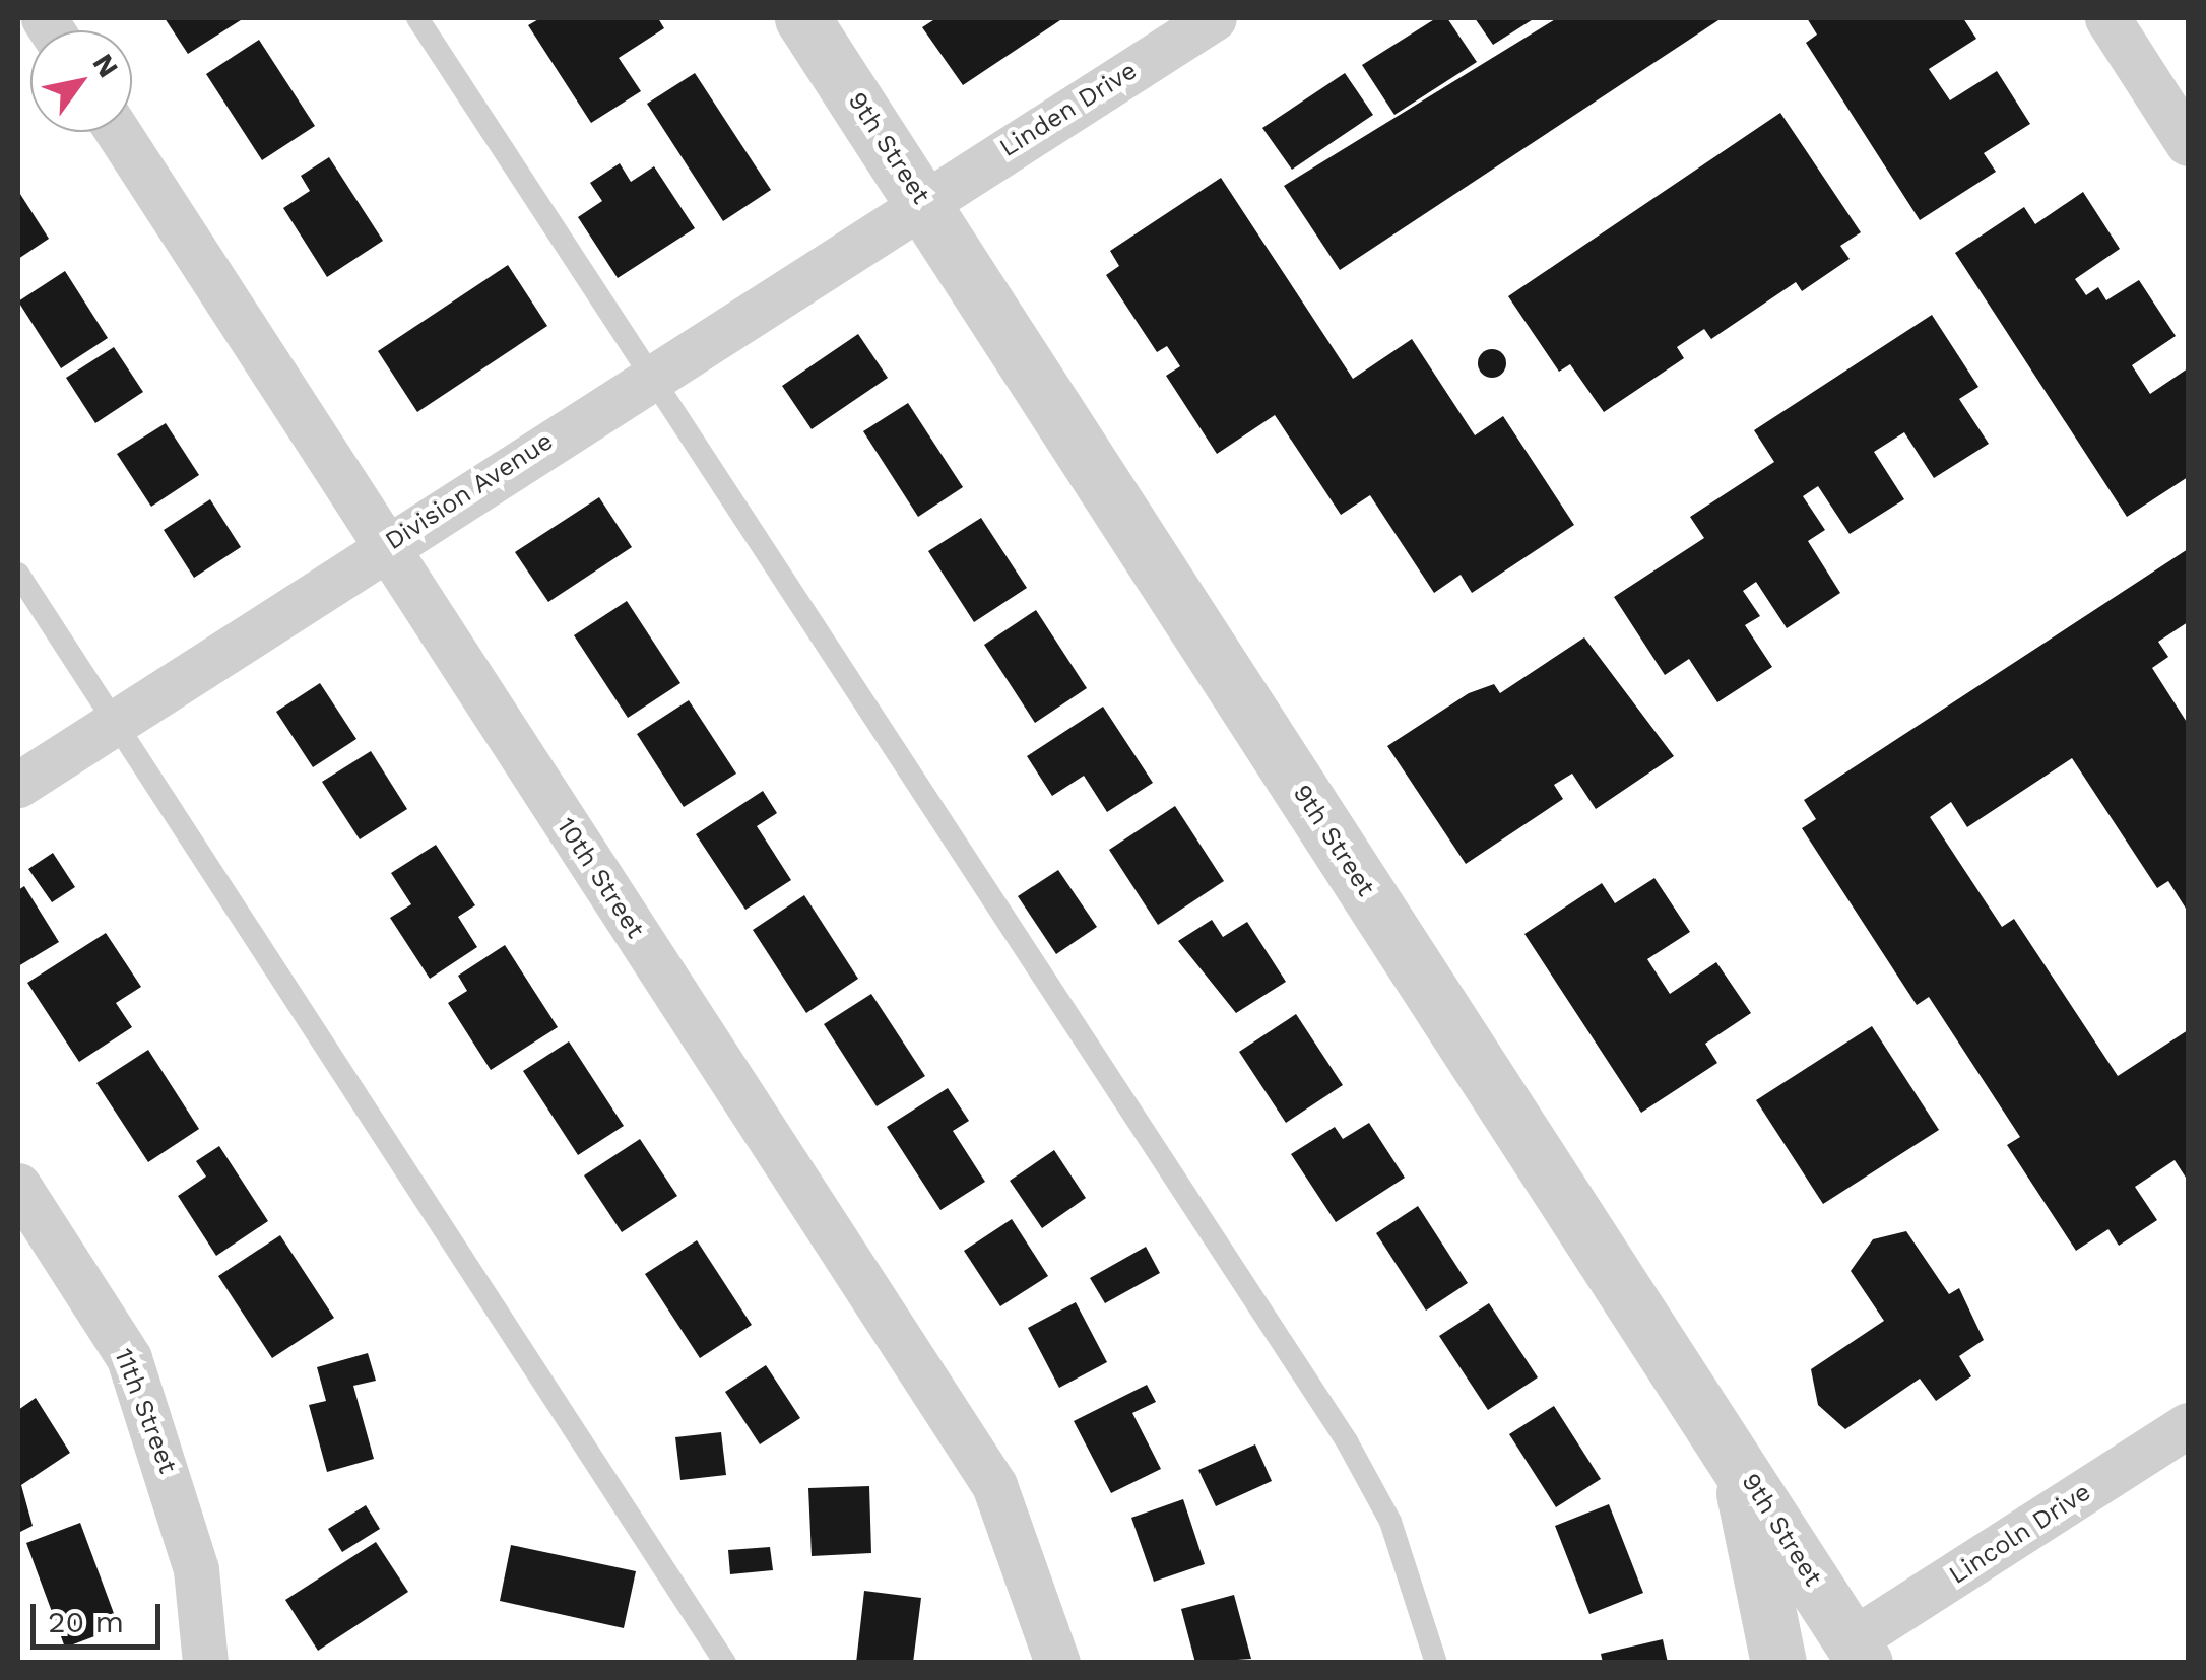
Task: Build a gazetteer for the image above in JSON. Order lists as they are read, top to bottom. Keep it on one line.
{"streets":{"street":["Linden Drive","9th Street","Division Avenue","10th Street","11th Street","Lincoln Drive"]},"crossings":[["Linden Drive","9th Street"],["Linden Drive","Division Avenue"],["9th Street","Division Avenue"],["9th Street","Lincoln Drive"],["Division Avenue","10th Street"]],"scale_bar":"20 m","north":"top right"}
